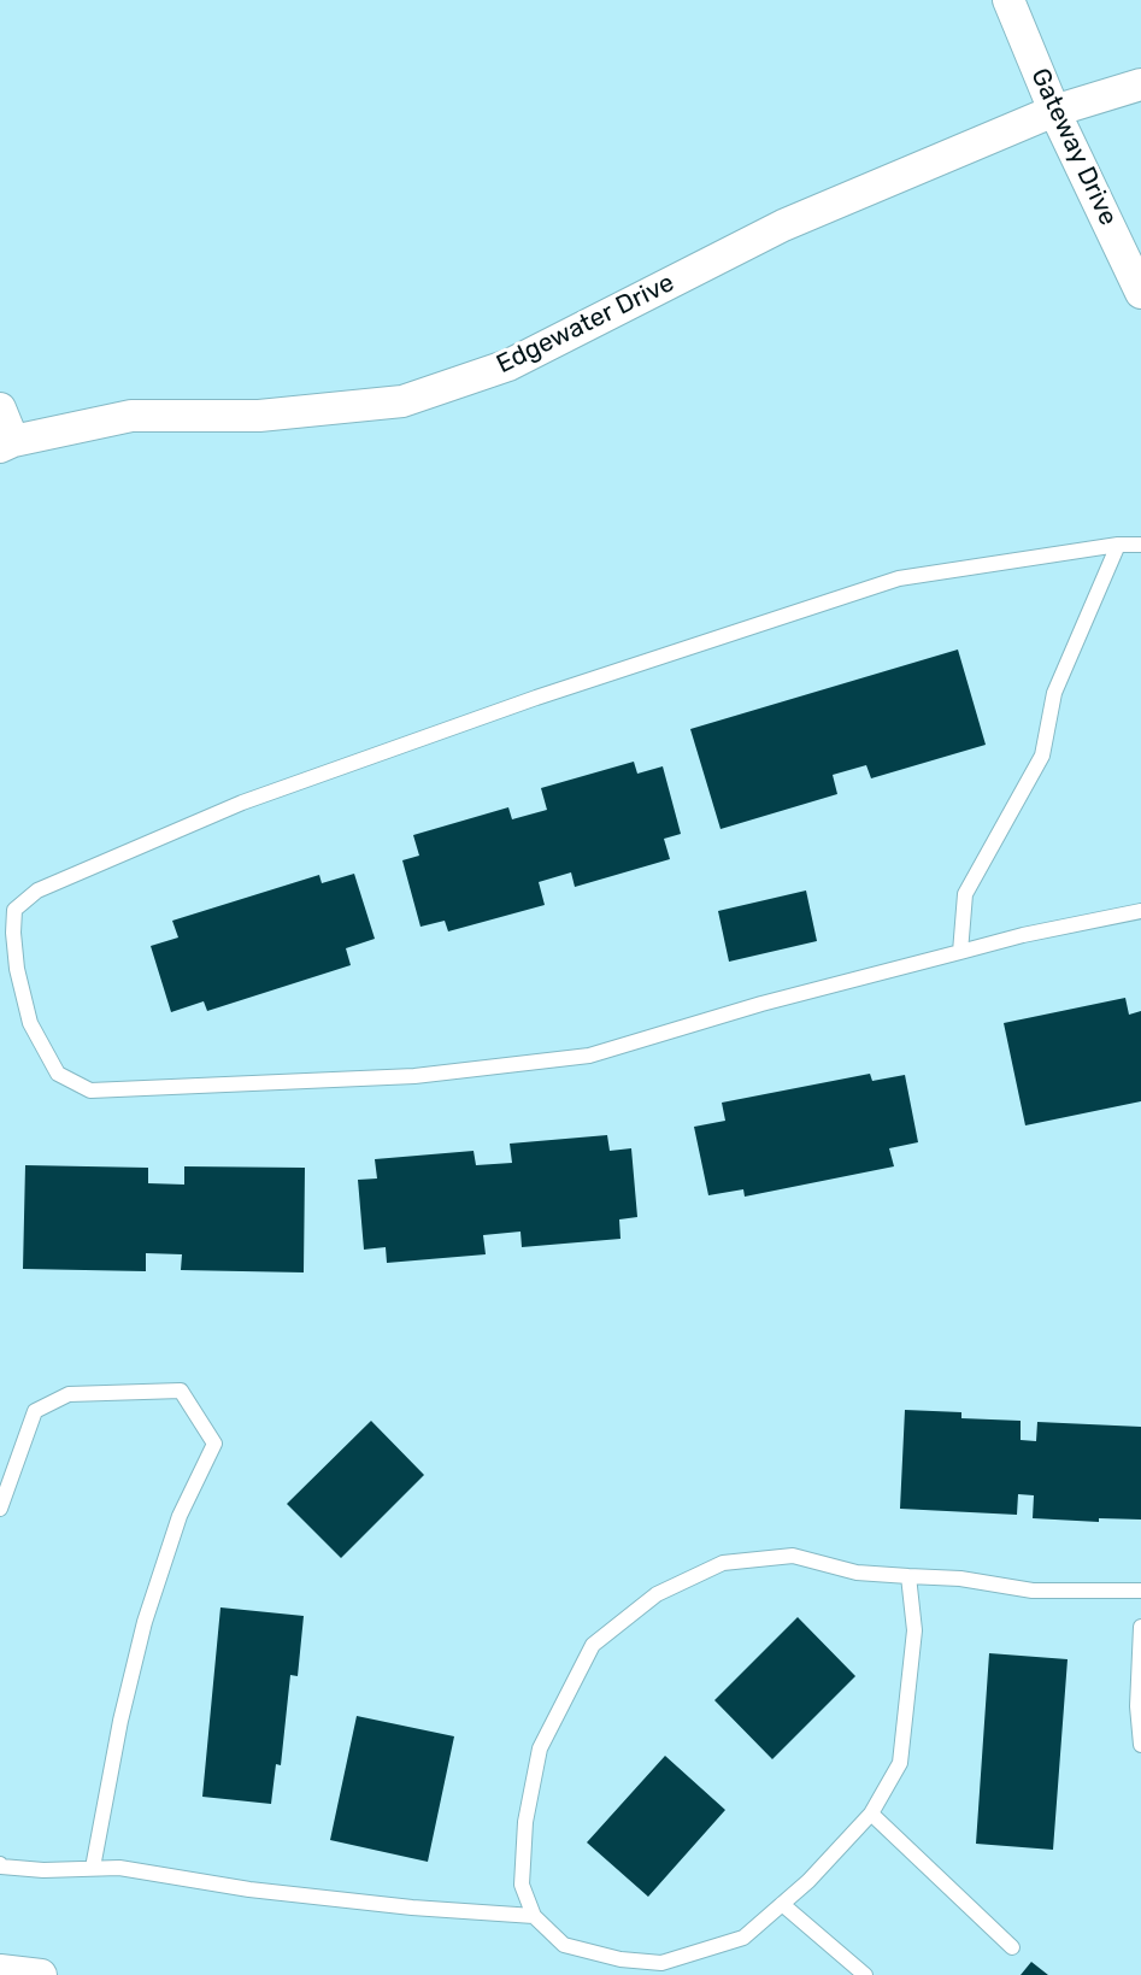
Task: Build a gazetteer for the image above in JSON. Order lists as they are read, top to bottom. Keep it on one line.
{"streets":{"street":["Gateway Drive","Edgewater Drive"]},"crossings":[["Gateway Drive","Edgewater Drive"]]}
